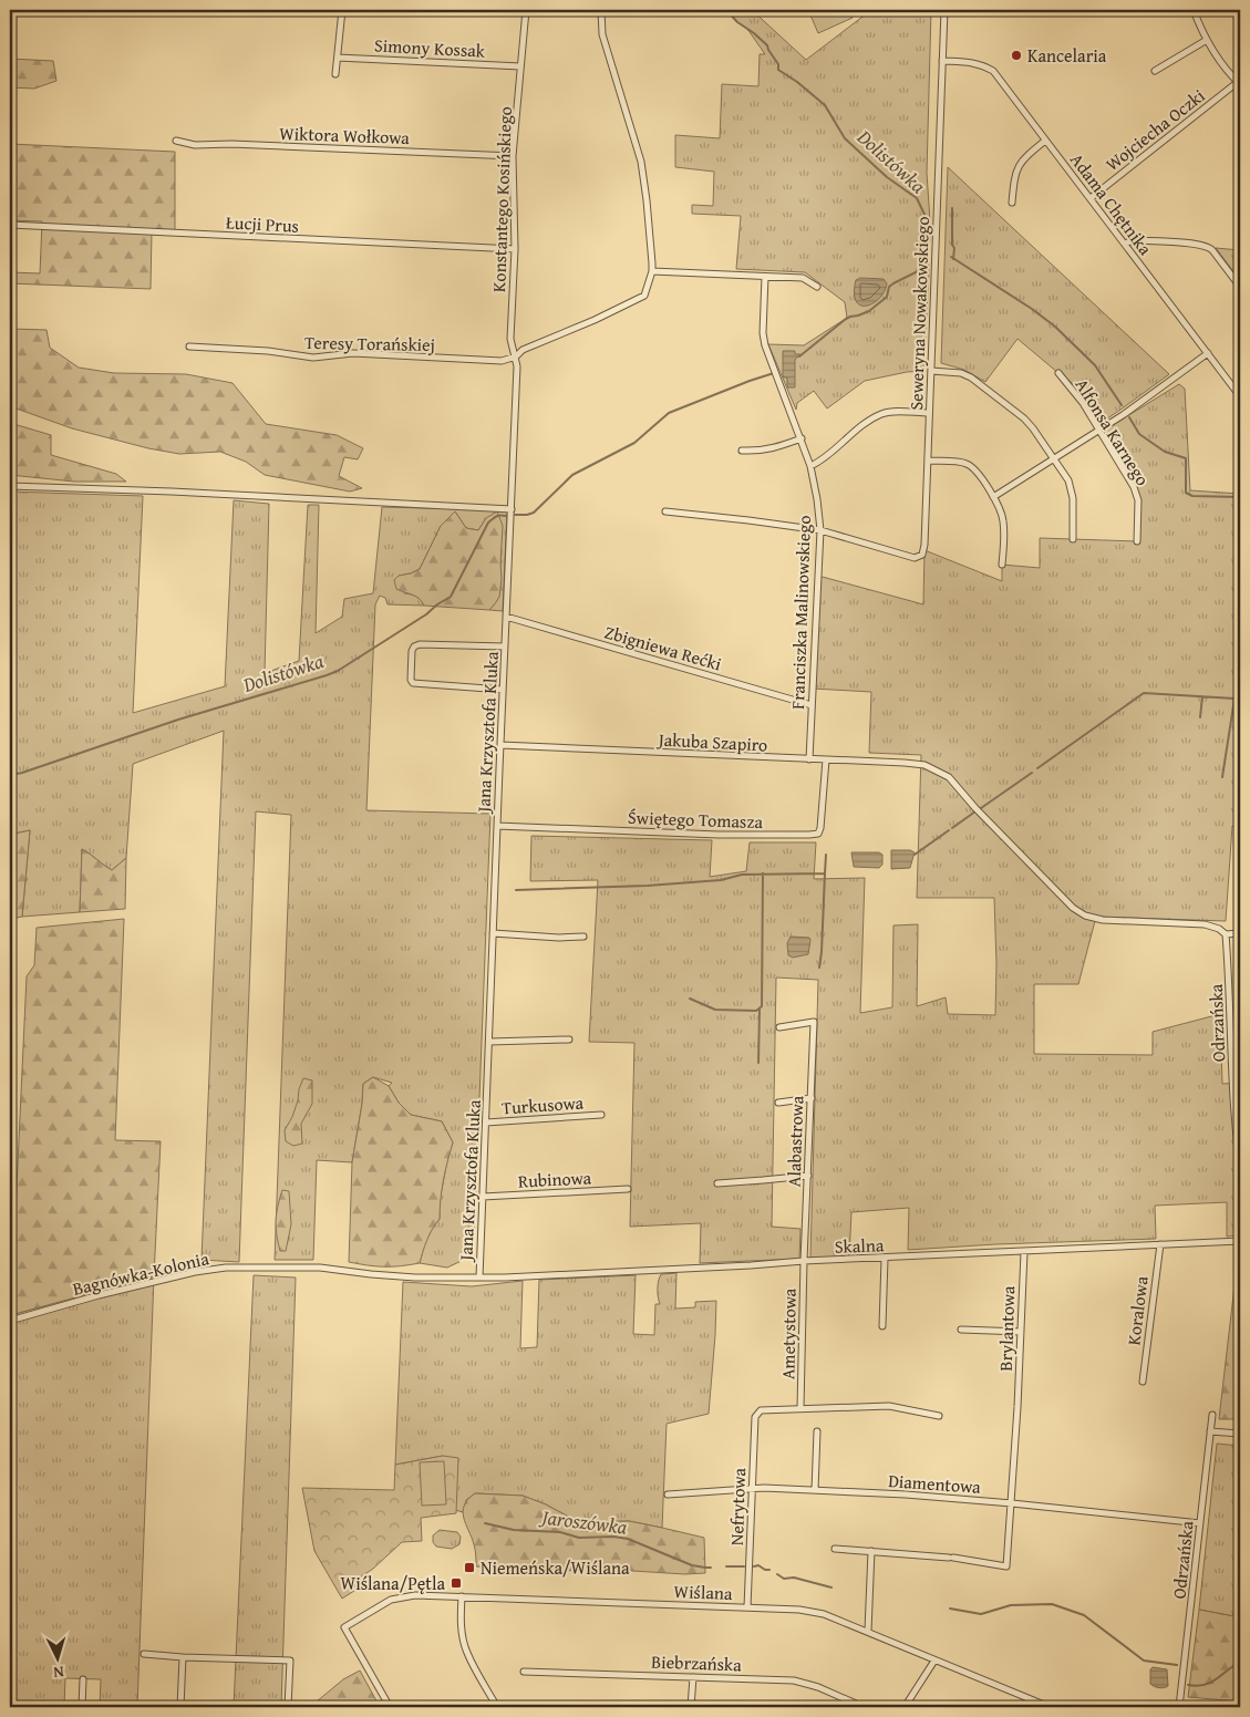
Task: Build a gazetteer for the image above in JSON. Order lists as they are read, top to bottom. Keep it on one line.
{"streets":{"street":["Simony Kossak","Wojciecha Oczki","Wiktora Wołkowa","Konstantego Kosińskiego","Adama Chętnika","Łucji Prus","Seweryna Nowakowskiego","Teresy Torańskiej","Alfonsa Karnego","Franciszka Malinowskiego","Zbigniewa Rećki","Jana Krzysztofa Kluka","Jakuba Szapiro","Świętego Tomasza","Odrzańska","Turkusowa","Alabastrowa","Rubinowa","Skalna","Bagnówka-Kolonia","Koralowa","Brylantowa","Ametystowa","Diamentowa","Nefrytowa","Wiślana","Biebrzańska"]},"crossings":[["Simony Kossak","Konstantego Kosińskiego"],["Wojciecha Oczki","Adama Chętnika"],["Wiktora Wołkowa","Konstantego Kosińskiego"],["Konstantego Kosińskiego","Łucji Prus"],["Konstantego Kosińskiego","Teresy Torańskiej"],["Konstantego Kosińskiego","Jana Krzysztofa Kluka"],["Adama Chętnika","Seweryna Nowakowskiego"],["Seweryna Nowakowskiego","Franciszka Malinowskiego"],["Teresy Torańskiej","Jana Krzysztofa Kluka"],["Franciszka Malinowskiego","Zbigniewa Rećki"],["Franciszka Malinowskiego","Jakuba Szapiro"],["Zbigniewa Rećki","Jana Krzysztofa Kluka"],["Jana Krzysztofa Kluka","Jakuba Szapiro"],["Jana Krzysztofa Kluka","Świętego Tomasza"],["Jana Krzysztofa Kluka","Turkusowa"],["Jana Krzysztofa Kluka","Rubinowa"],["Jana Krzysztofa Kluka","Skalna"],["Jana Krzysztofa Kluka","Bagnówka-Kolonia"],["Jakuba Szapiro","Świętego Tomasza"],["Jakuba Szapiro","Odrzańska"],["Odrzańska","Skalna"],["Odrzańska","Diamentowa"],["Alabastrowa","Skalna"],["Alabastrowa","Ametystowa"],["Skalna","Bagnówka-Kolonia"],["Skalna","Koralowa"],["Skalna","Brylantowa"],["Skalna","Ametystowa"],["Brylantowa","Diamentowa"],["Ametystowa","Nefrytowa"],["Diamentowa","Nefrytowa"],["Nefrytowa","Wiślana"]],"water":["Dolistówka","Jaroszówka"],"places":{"other":["Kancelaria"],"transit":["Niemeńska/Wiślana","Wiślana/Pętla"]},"north":"bottom"}
